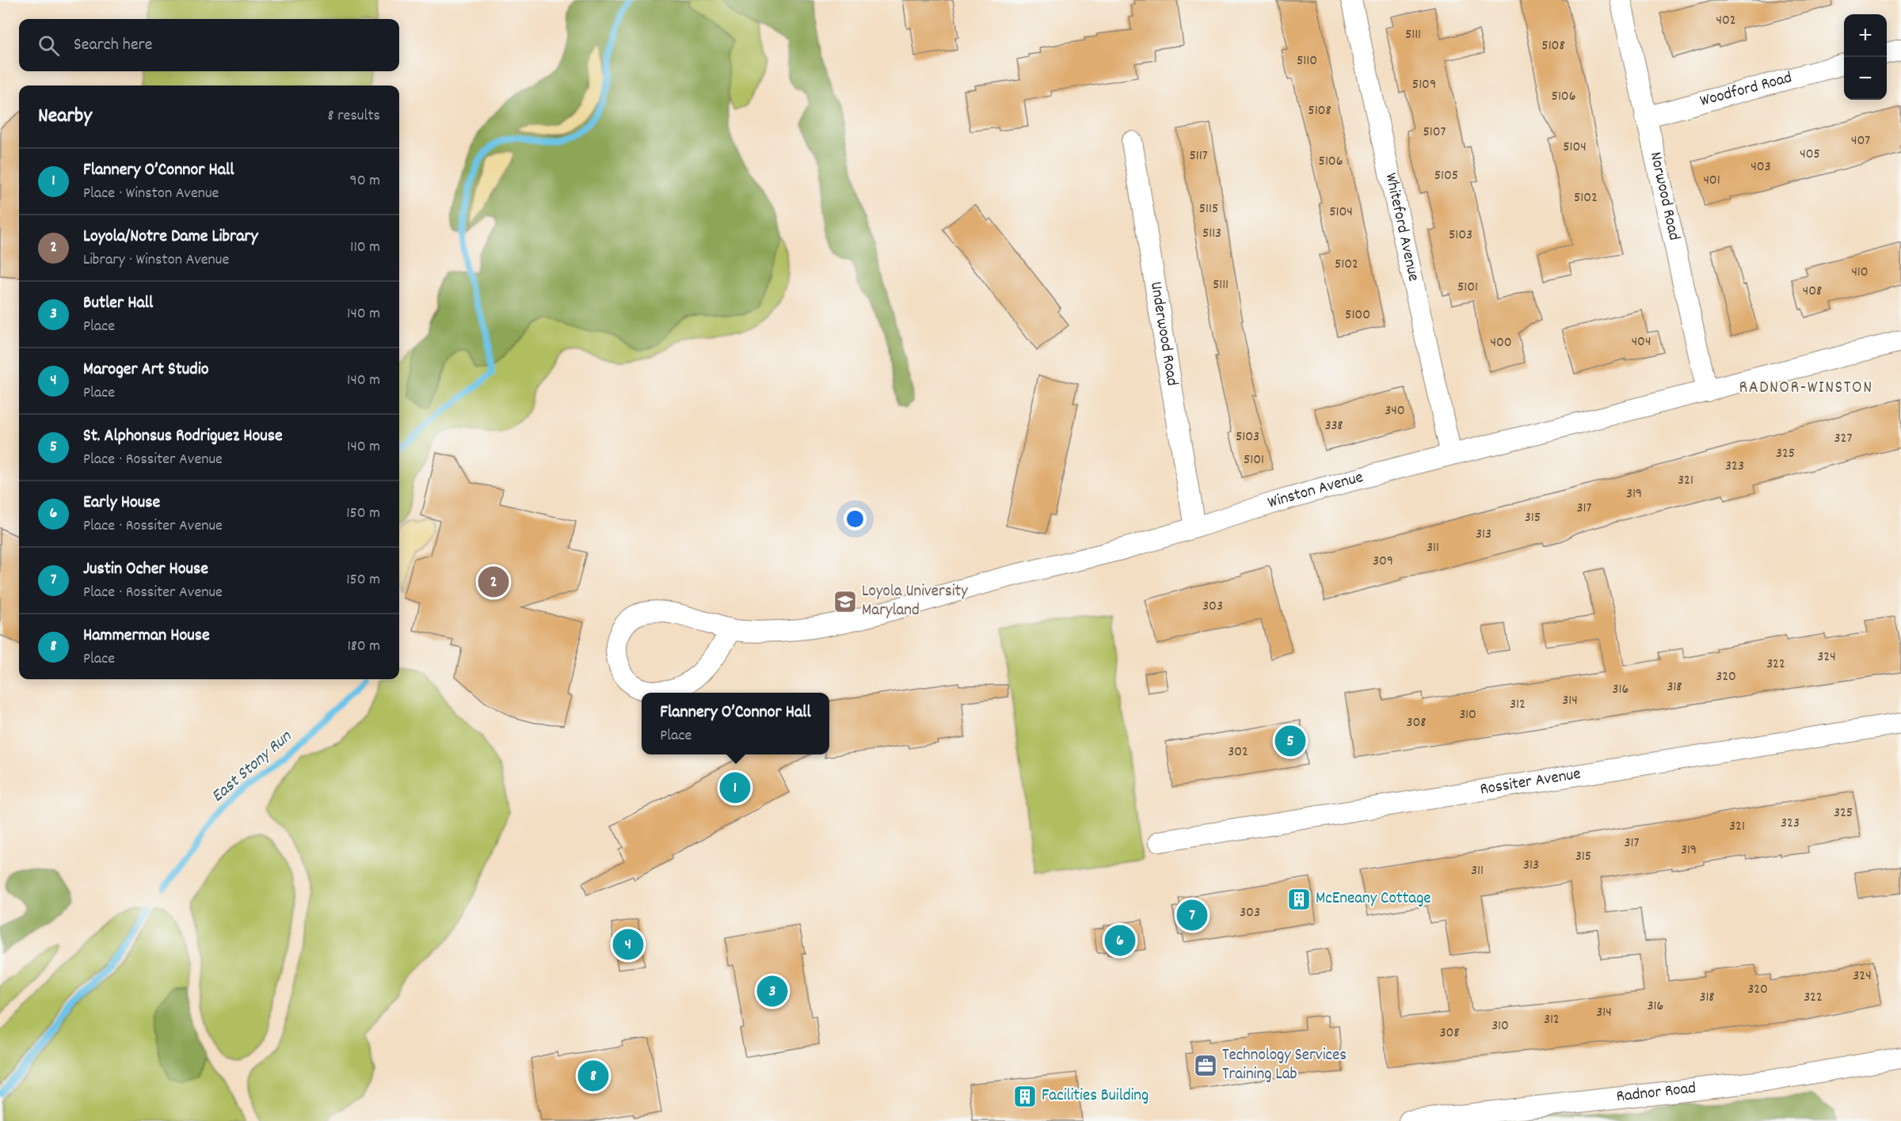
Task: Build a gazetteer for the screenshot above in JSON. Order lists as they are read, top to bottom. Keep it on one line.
{"streets":{"street":["Woodford Road","Norwood Road","Whiteford Avenue","Underwood Road","Winston Avenue","Rossiter Avenue","Radnor Road"]},"crossings":[["Woodford Road","Norwood Road"],["Norwood Road","Winston Avenue"],["Whiteford Avenue","Winston Avenue"],["Underwood Road","Winston Avenue"]],"districts":["RADNOR-WINSTON"],"water":["East Stony Run"],"places":{"school or university":["Loyola University Maryland"],"building":["McEneany Cottage","Facilities Building"],"office":["Technology Services Training Lab"]},"house_numbers":["402","5111","5108","5110","5109","5106","5108","5107","407","5104","405","5117","5106","403","5105","401","5102","5115","5104","5113","5103","5102","410","5111","5101","408","5100","404","400","340","338","5103","327","325","5101","323","321","319","317","315","313","311","309","303","324","322","320","318","316","314","312","310","308","302","325","323","321","317","319","315","313","311","303","324","320","318","322","316","314","312","310","308"],"page":{"map_buttons":["+","−"],"search":"Search here","heading":["Nearby","8 results"],"list":[{"mark":"1","name":"Flannery O’Connor Hall","note":"Place · Winston Avenue","value":"90 m"},{"mark":"2","name":"Loyola/Notre Dame Library","note":"Library · Winston Avenue","value":"110 m"},{"mark":"3","name":"Butler Hall","note":"Place","value":"140 m"},{"mark":"4","name":"Maroger Art Studio","note":"Place","value":"140 m"},{"mark":"5","name":"St. Alphonsus Rodriguez House","note":"Place · Rossiter Avenue","value":"140 m"},{"mark":"6","name":"Early House","note":"Place · Rossiter Avenue","value":"150 m"},{"mark":"7","name":"Justin Ocher House","note":"Place · Rossiter Avenue","value":"150 m"},{"mark":"8","name":"Hammerman House","note":"Place","value":"180 m"}],"pins":["2","5","1","7","6","4","3","8"],"popup":["Flannery O’Connor Hall","Place"]}}
